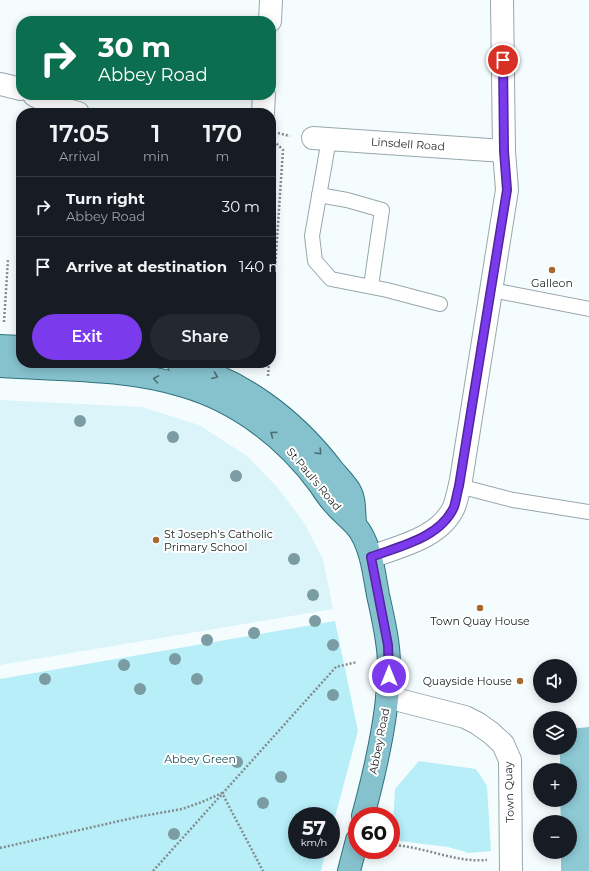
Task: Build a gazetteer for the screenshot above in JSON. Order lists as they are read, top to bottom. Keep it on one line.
{"streets":{"main road":["St Paul's Road","Abbey Road"],"street":["Linsdell Road","Town Quay"]},"crossings":[["St Paul's Road","Abbey Road"],["Abbey Road","Town Quay"]],"parks":["Abbey Green"],"places":["Galleon","St Joseph's Catholic Primary School","Town Quay House","Quayside House"],"page":{"turn":["30 m","Abbey Road"],"eta":["17:05","Arrival","1","min","170","m"],"list":[{"name":"Turn right","note":"Abbey Road","value":"30 m"},{"name":"Arrive at destination","value":"140 m"}],"buttons":["Exit","Share"],"map_buttons":["+","−"],"speed":"57 km/h","limit":"60"}}
